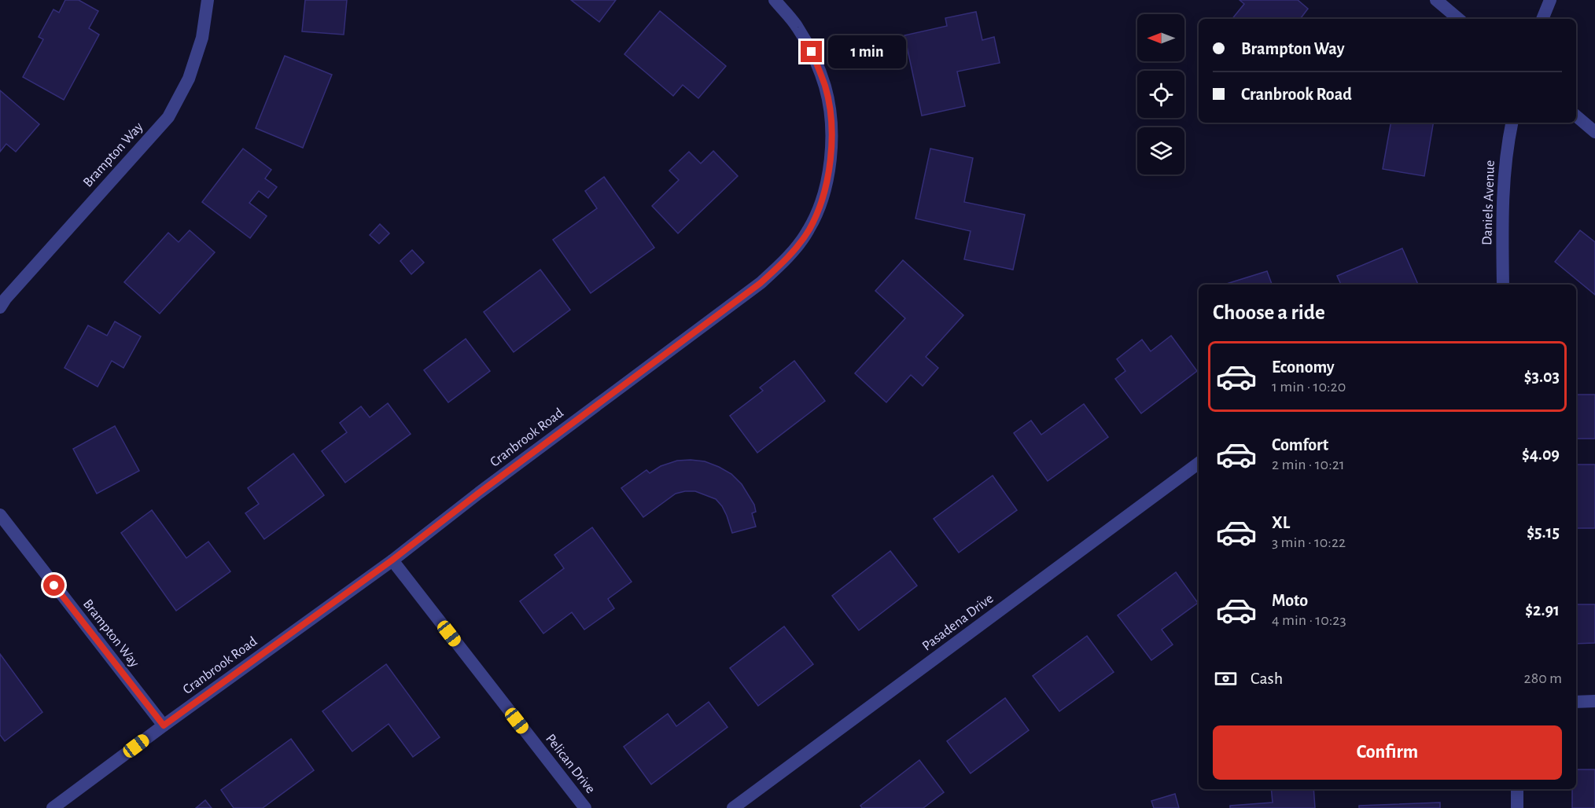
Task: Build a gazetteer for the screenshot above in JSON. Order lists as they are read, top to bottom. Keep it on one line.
{"streets":{"street":["Brampton Way","Daniels Avenue","Cranbrook Road","Pasadena Drive","Pelican Drive"]},"crossings":[["Brampton Way","Cranbrook Road"],["Cranbrook Road","Pelican Drive"]],"north":"left","page":{"banner":["Brampton Way","Cranbrook Road"],"bubble":"1 min","heading":"Choose a ride","list":[{"name":"Economy","note":"1 min · 10:20","value":"$3.03"},{"name":"Comfort","note":"2 min · 10:21","value":"$4.09"},{"name":"XL","note":"3 min · 10:22","value":"$5.15"},{"name":"Moto","note":"4 min · 10:23","value":"$2.91"}],"pay":["Cash","280 m"],"buttons":"Confirm"}}
